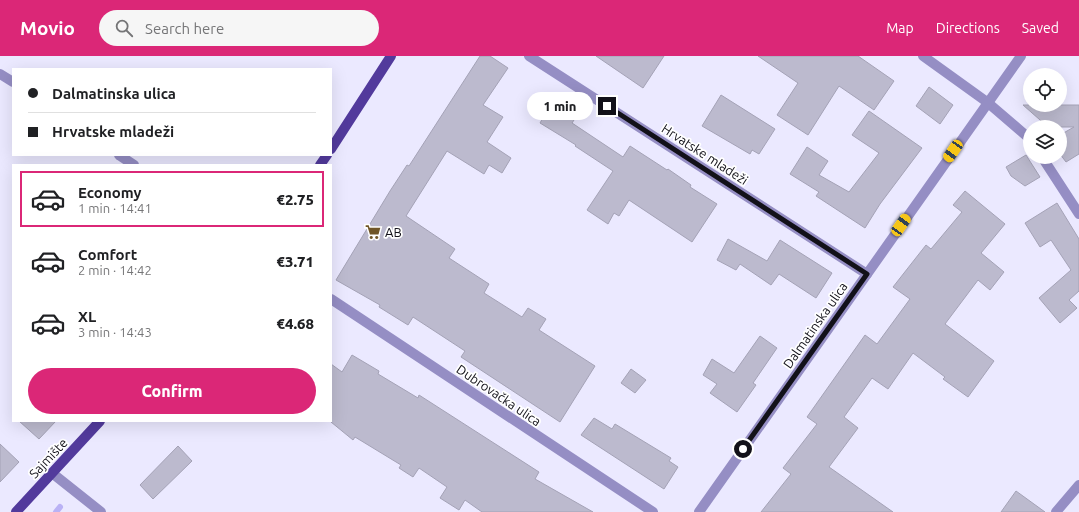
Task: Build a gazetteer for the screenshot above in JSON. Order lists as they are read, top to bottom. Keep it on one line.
{"streets":{"main road":["Sajmište"],"street":["Hrvatske mladeži","Dalmatinska ulica","Dubrovačka ulica"]},"crossings":[["Hrvatske mladeži","Dalmatinska ulica"]],"places":{"supermarket":["AB"]},"page":{"header":"Movio","search":"Search here","nav":["Map","Directions","Saved"],"banner":["Dalmatinska ulica","Hrvatske mladeži"],"bubble":"1 min","list":[{"name":"Economy","note":"1 min · 14:41","value":"€2.75"},{"name":"Comfort","note":"2 min · 14:42","value":"€3.71"},{"name":"XL","note":"3 min · 14:43","value":"€4.68"}],"buttons":"Confirm"}}
